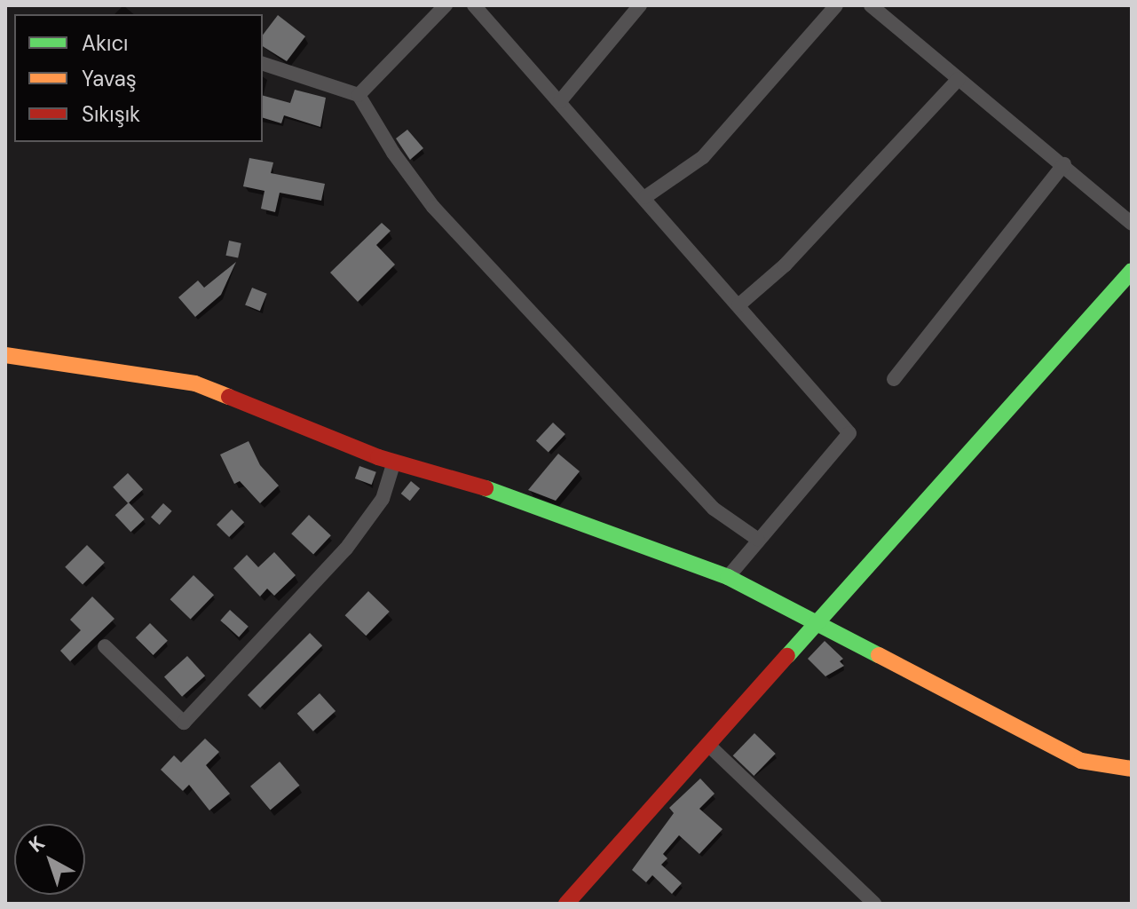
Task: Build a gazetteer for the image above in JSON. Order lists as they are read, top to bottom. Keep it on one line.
{"legend":["Akıcı","Yavaş","Sıkışık"],"north":"top left"}
